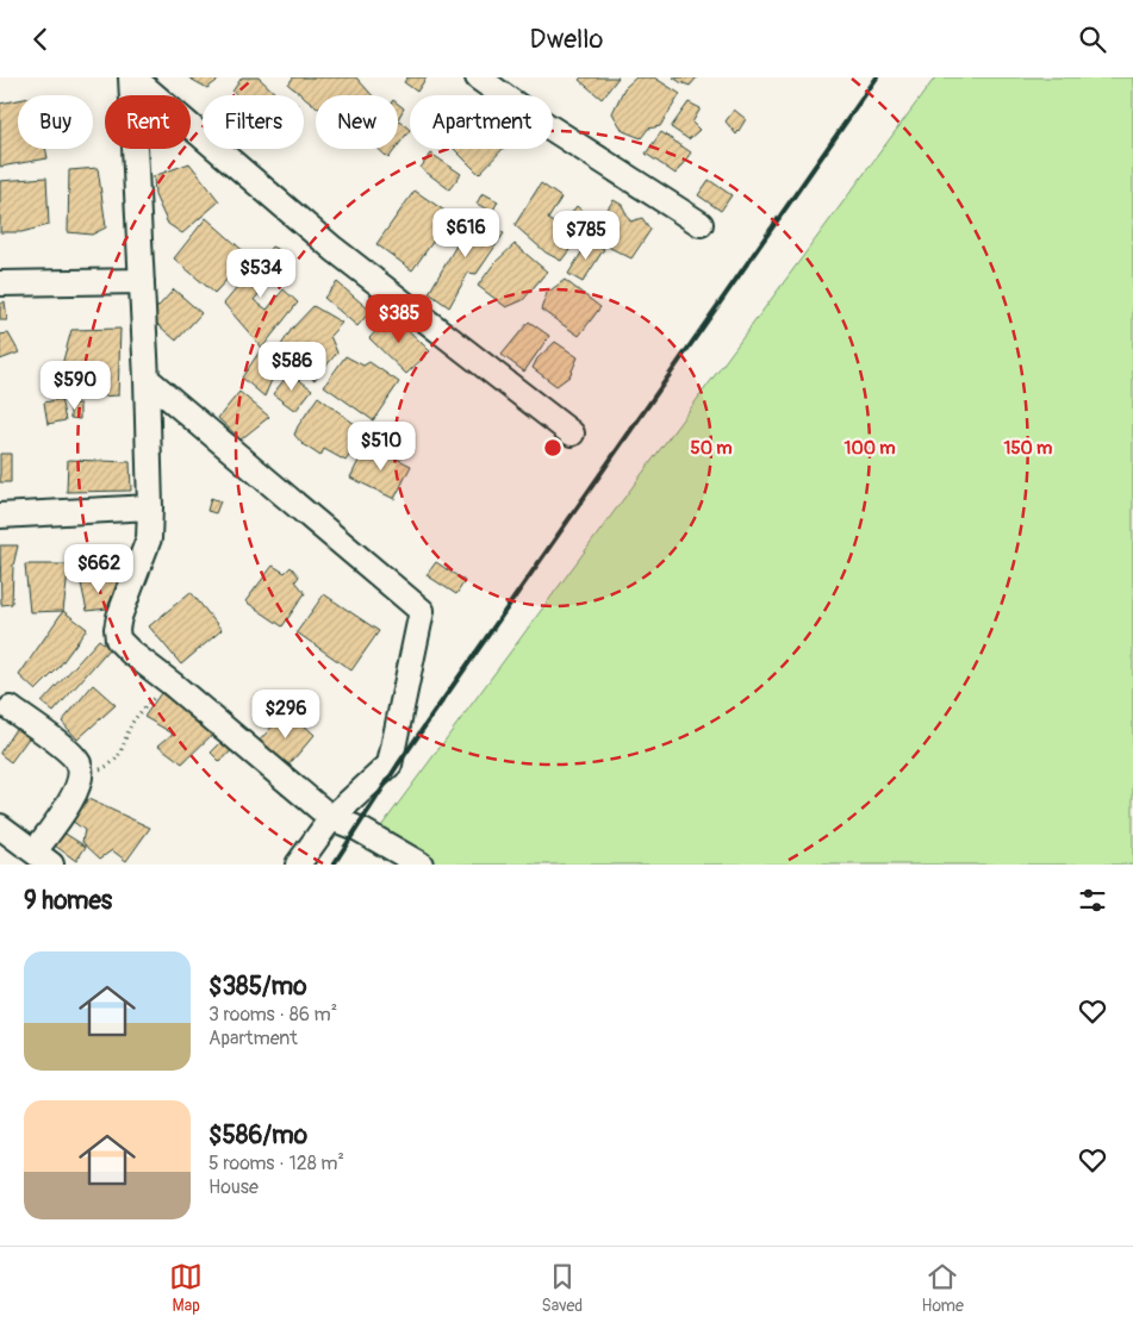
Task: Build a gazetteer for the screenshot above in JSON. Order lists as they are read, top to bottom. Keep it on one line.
{"page":{"header":"Dwello","chip":["Buy","Rent","Filters","New","Apartment"],"price":["$616","$785","$534","$385","$586","$590","$510","$662","$296"],"heading":"9 homes","list":[{"name":"$385/mo","note":"3 rooms · 86 m² · Apartment"},{"name":"$586/mo","note":"5 rooms · 128 m² · House"}],"tabs":["Map","Saved","Home"]},"rings":["50 m","100 m","150 m"]}
